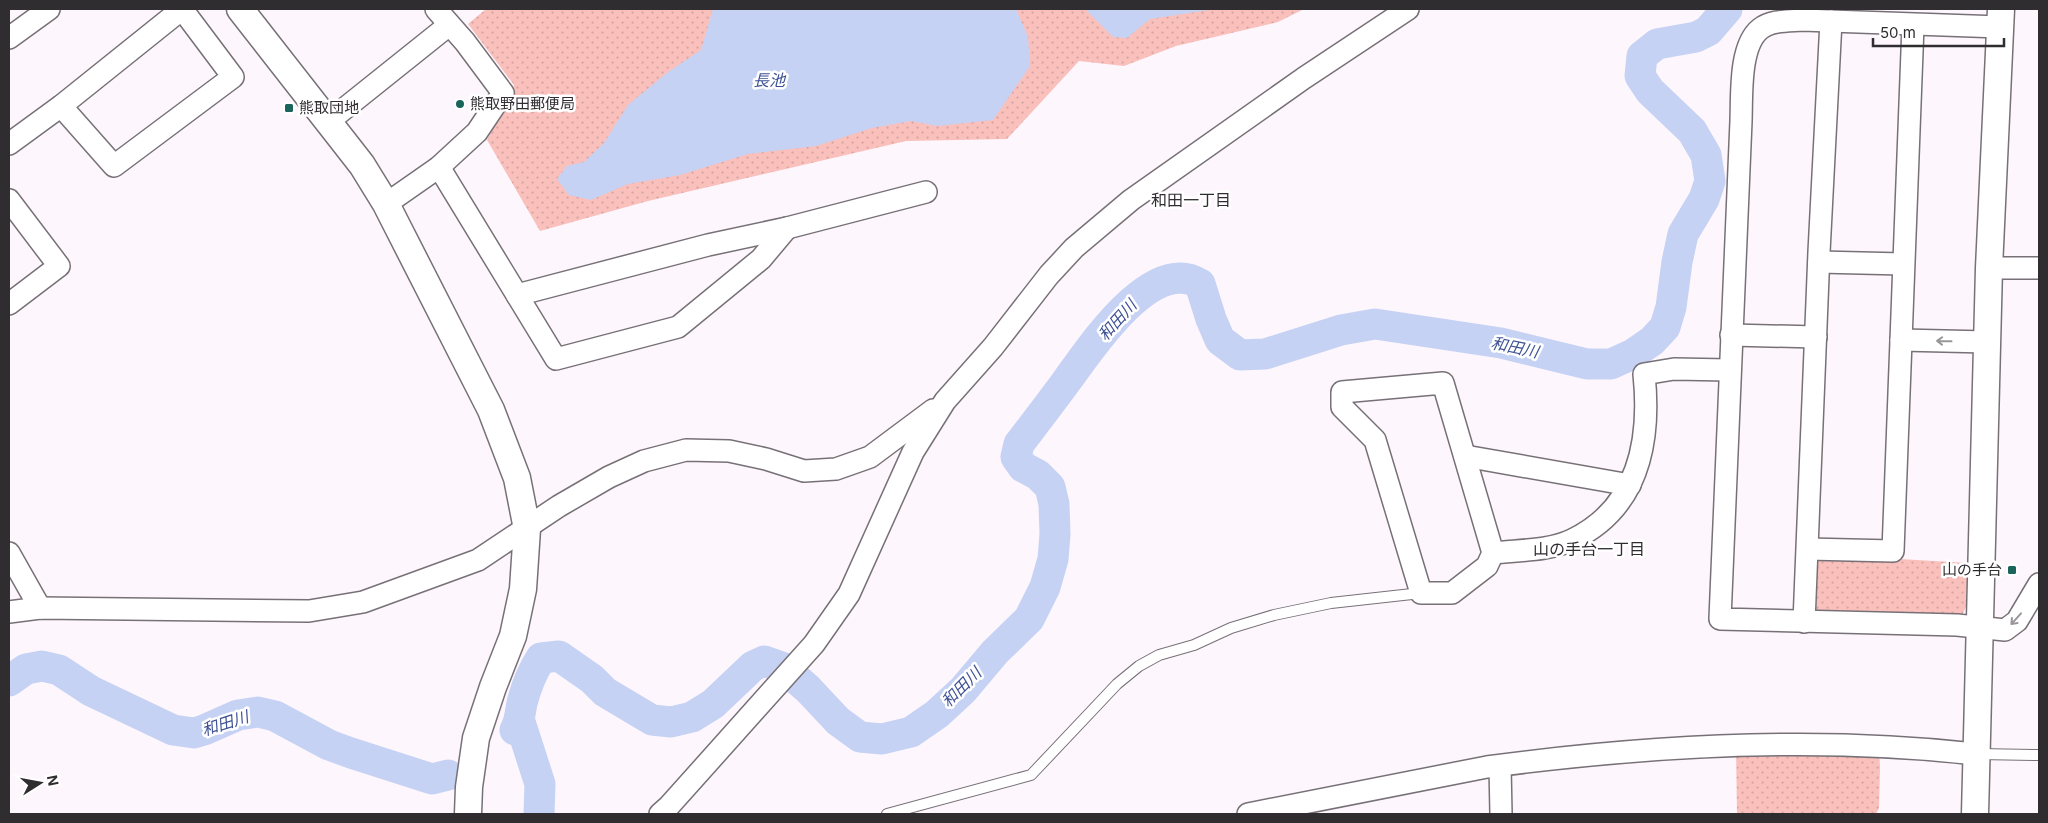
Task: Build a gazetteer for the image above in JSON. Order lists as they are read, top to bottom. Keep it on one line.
{"districts":["和田一丁目","山の手台一丁目"],"water":["長池","和田川"],"places":{"other":["熊取野田郵便局"],"transit":["熊取団地","山の手台"]},"scale_bar":"50 m","north":"right"}
